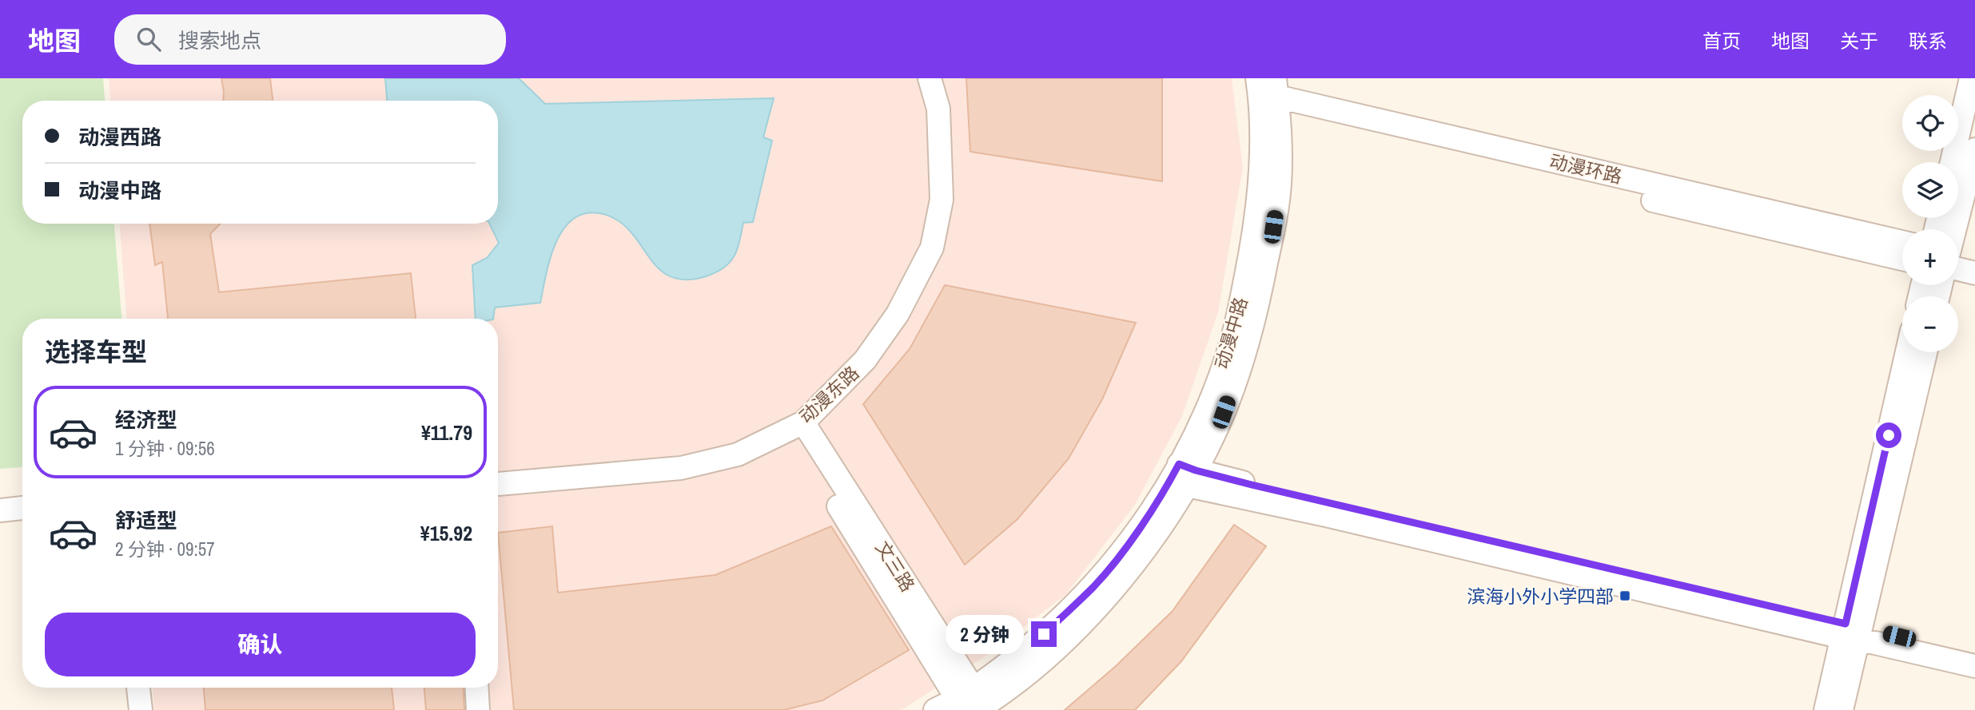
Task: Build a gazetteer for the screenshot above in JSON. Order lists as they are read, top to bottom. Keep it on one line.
{"streets":{"street":["动漫环路","动漫中路","动漫东路","文三路"]},"crossings":[["动漫环路","动漫中路"],["动漫中路","文三路"],["动漫东路","文三路"]],"places":{"transit":["滨海小外小学四部"]},"page":{"header":"地图","search":"搜索地点","nav":["首页","地图","关于","联系"],"map_buttons":["+","−"],"banner":["动漫西路","动漫中路"],"heading":"选择车型","list":[{"name":"经济型","note":"1 分钟 · 09:56","value":"¥11.79"},{"name":"舒适型","note":"2 分钟 · 09:57","value":"¥15.92"}],"buttons":"确认","bubble":"2 分钟"}}
